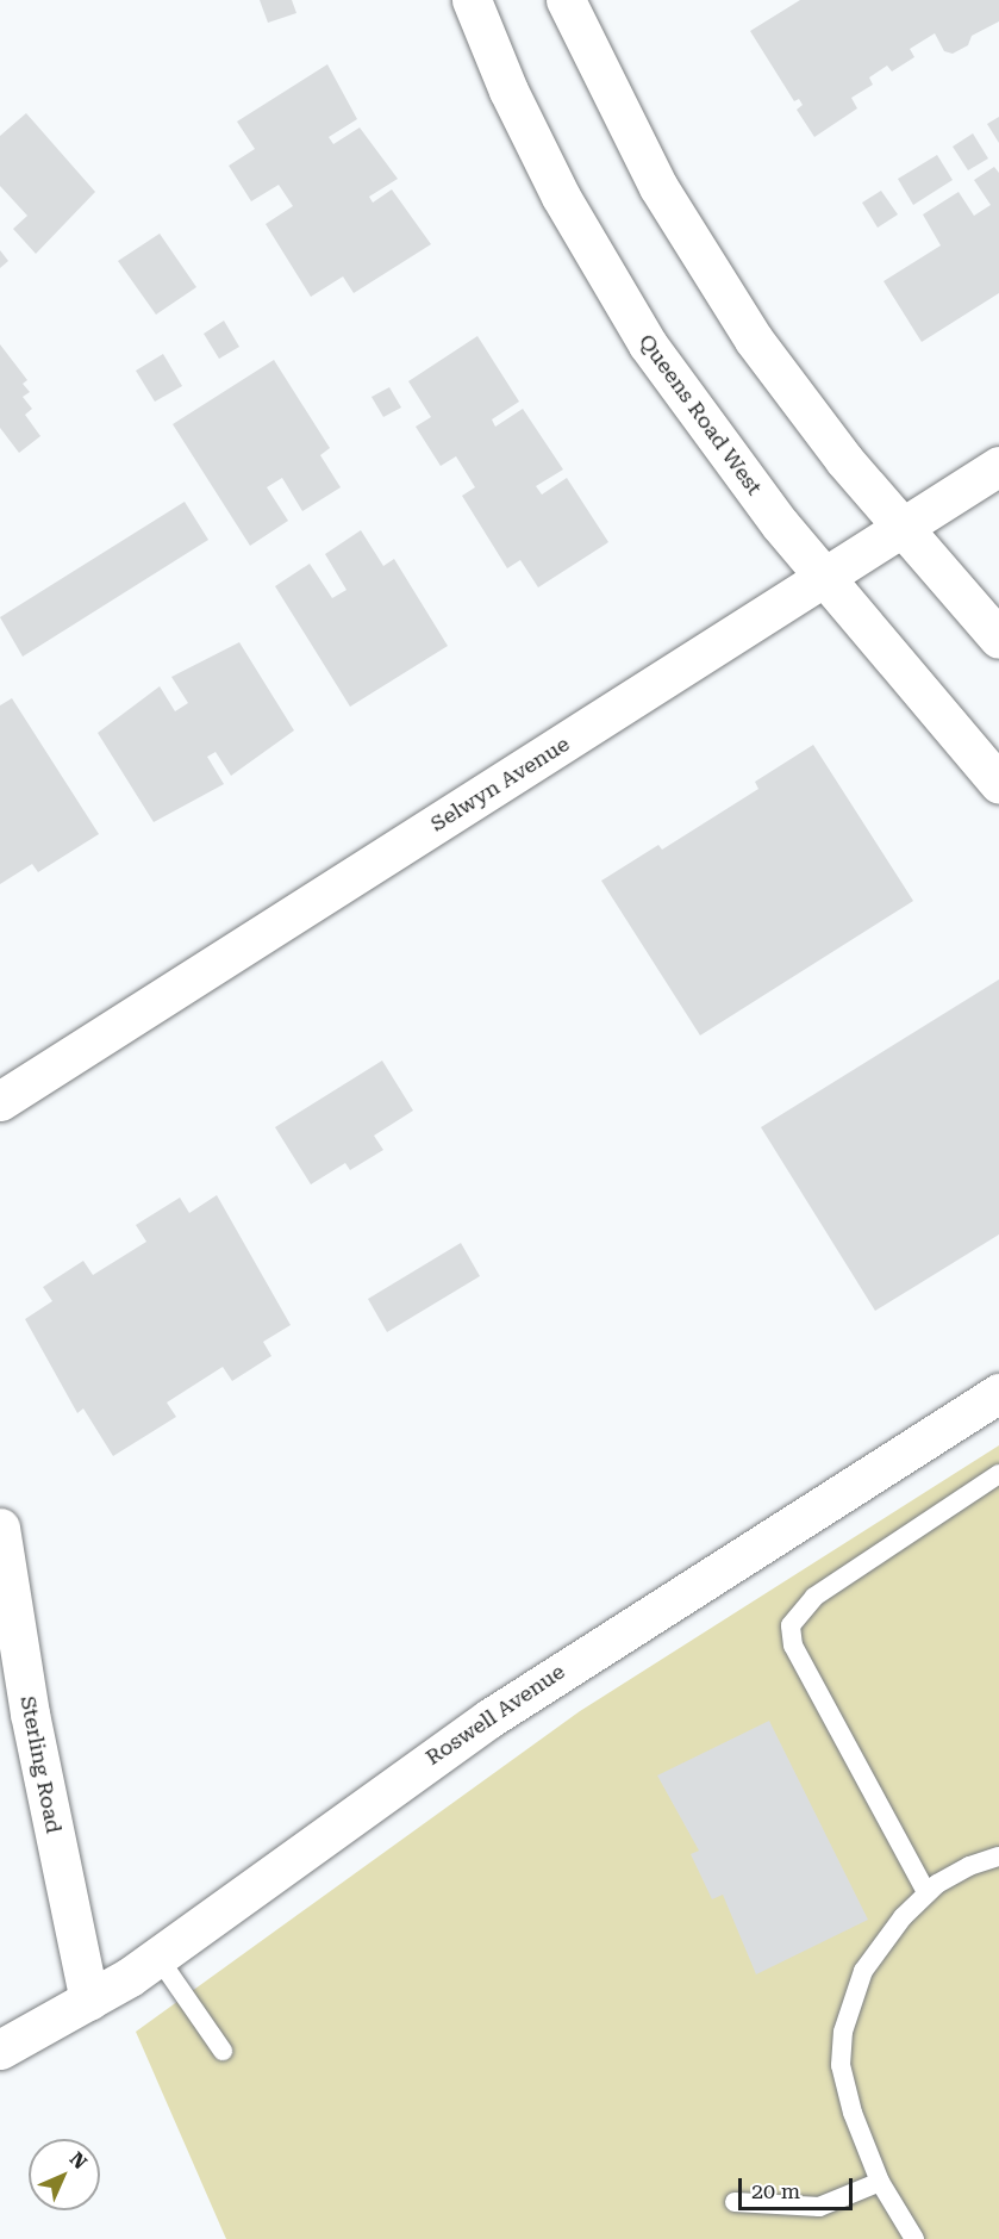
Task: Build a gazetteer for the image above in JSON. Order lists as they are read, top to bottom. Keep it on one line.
{"streets":{"street":["Queens Road West","Selwyn Avenue","Roswell Avenue","Sterling Road"]},"crossings":[["Queens Road West","Selwyn Avenue"],["Roswell Avenue","Sterling Road"]],"scale_bar":"20 m","north":"top right"}
